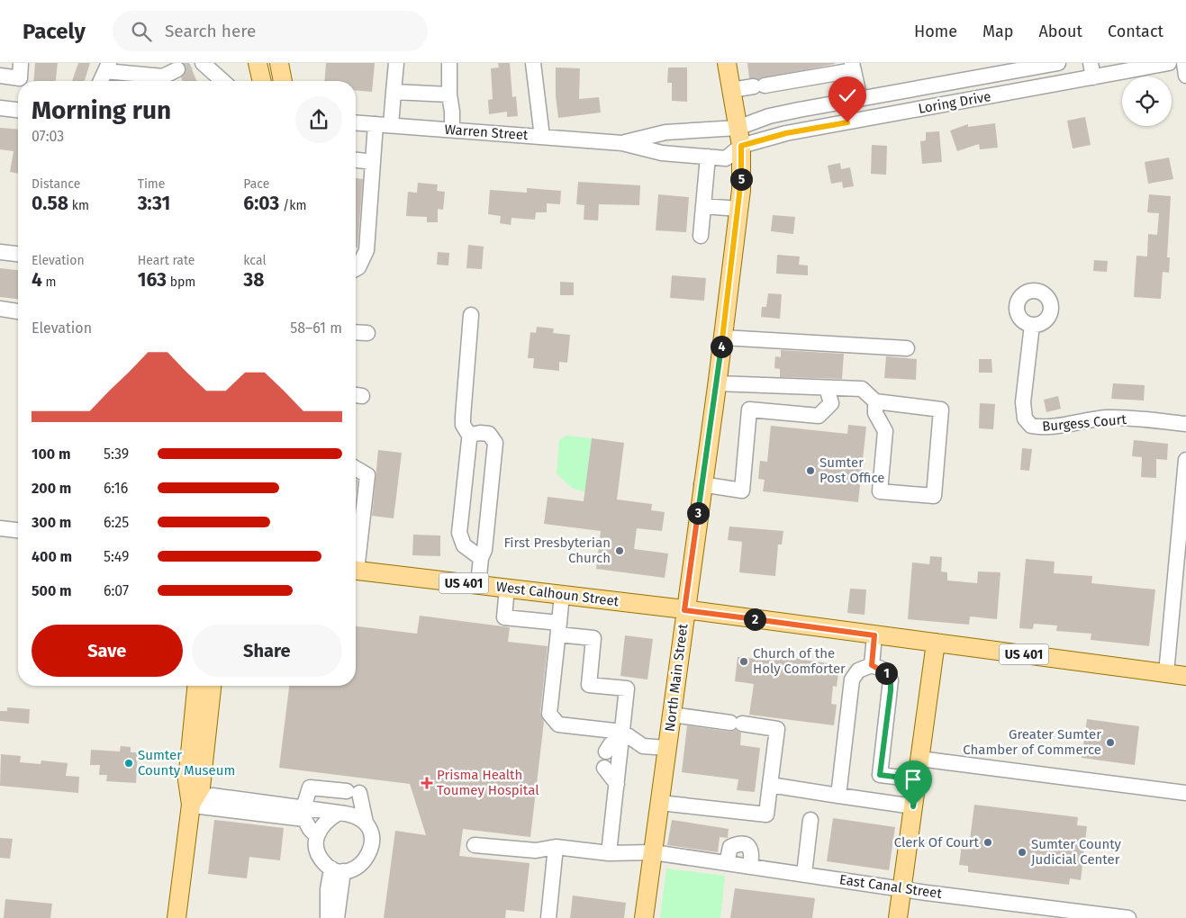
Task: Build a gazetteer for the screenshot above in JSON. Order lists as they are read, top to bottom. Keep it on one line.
{"streets":{"main road":["US 401","West Calhoun Street","North Main Street"],"street":["Loring Drive","Warren Street","Burgess Court","East Canal Street"]},"crossings":[["Loring Drive","Warren Street"],["Loring Drive","North Main Street"],["Warren Street","North Main Street"],["US 401","West Calhoun Street"],["US 401","North Main Street"],["West Calhoun Street","North Main Street"],["North Main Street","East Canal Street"]],"places":{"other":["Sumter Post Office","First Presbyterian Church","Church of the Holy Comforter","Greater Sumter Chamber of Commerce","Sumter County Museum","Clerk Of Court","Sumter County Judicial Center"],"health":["Prisma Health Toumey Hospital"]},"page":{"header":"Pacely","search":"Search here","nav":["Home","Map","About","Contact"],"heading":["Morning run","07:03"],"stats":[["Distance","0.58 km"],["Time","3:31"],["Pace","6:03 /km"],["Elevation","4 m"],["Heart rate","163 bpm"],["kcal","38"]],"pins":["5","4","3","2","1"],"chart":["Elevation","58–61 m"],"list":[{"name":"100 m","note":"5:39"},{"name":"200 m","note":"6:16"},{"name":"300 m","note":"6:25"},{"name":"400 m","note":"5:49"},{"name":"500 m","note":"6:07"}],"buttons":["Save","Share"]}}
